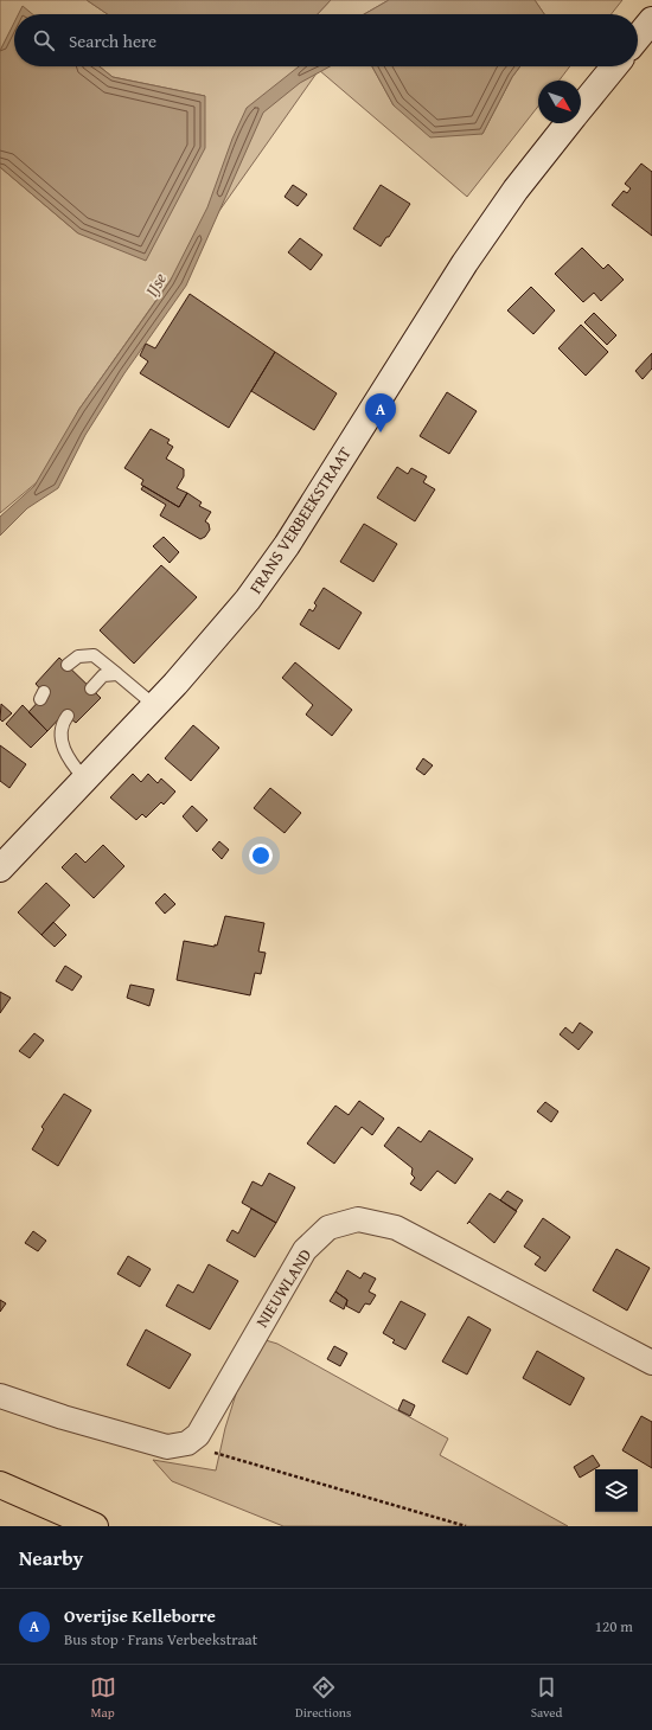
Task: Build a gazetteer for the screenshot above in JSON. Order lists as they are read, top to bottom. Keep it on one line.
{"streets":{"main road":["FRANS VERBEEKSTRAAT"],"street":["NIEUWLAND"]},"water":["IJse"],"north":"bottom right","page":{"search":"Search here","pins":"A","heading":"Nearby","list":[{"mark":"A","name":"Overijse Kelleborre","note":"Bus stop · Frans Verbeekstraat","value":"120 m"}],"nav":["Map","Directions","Saved"]}}
